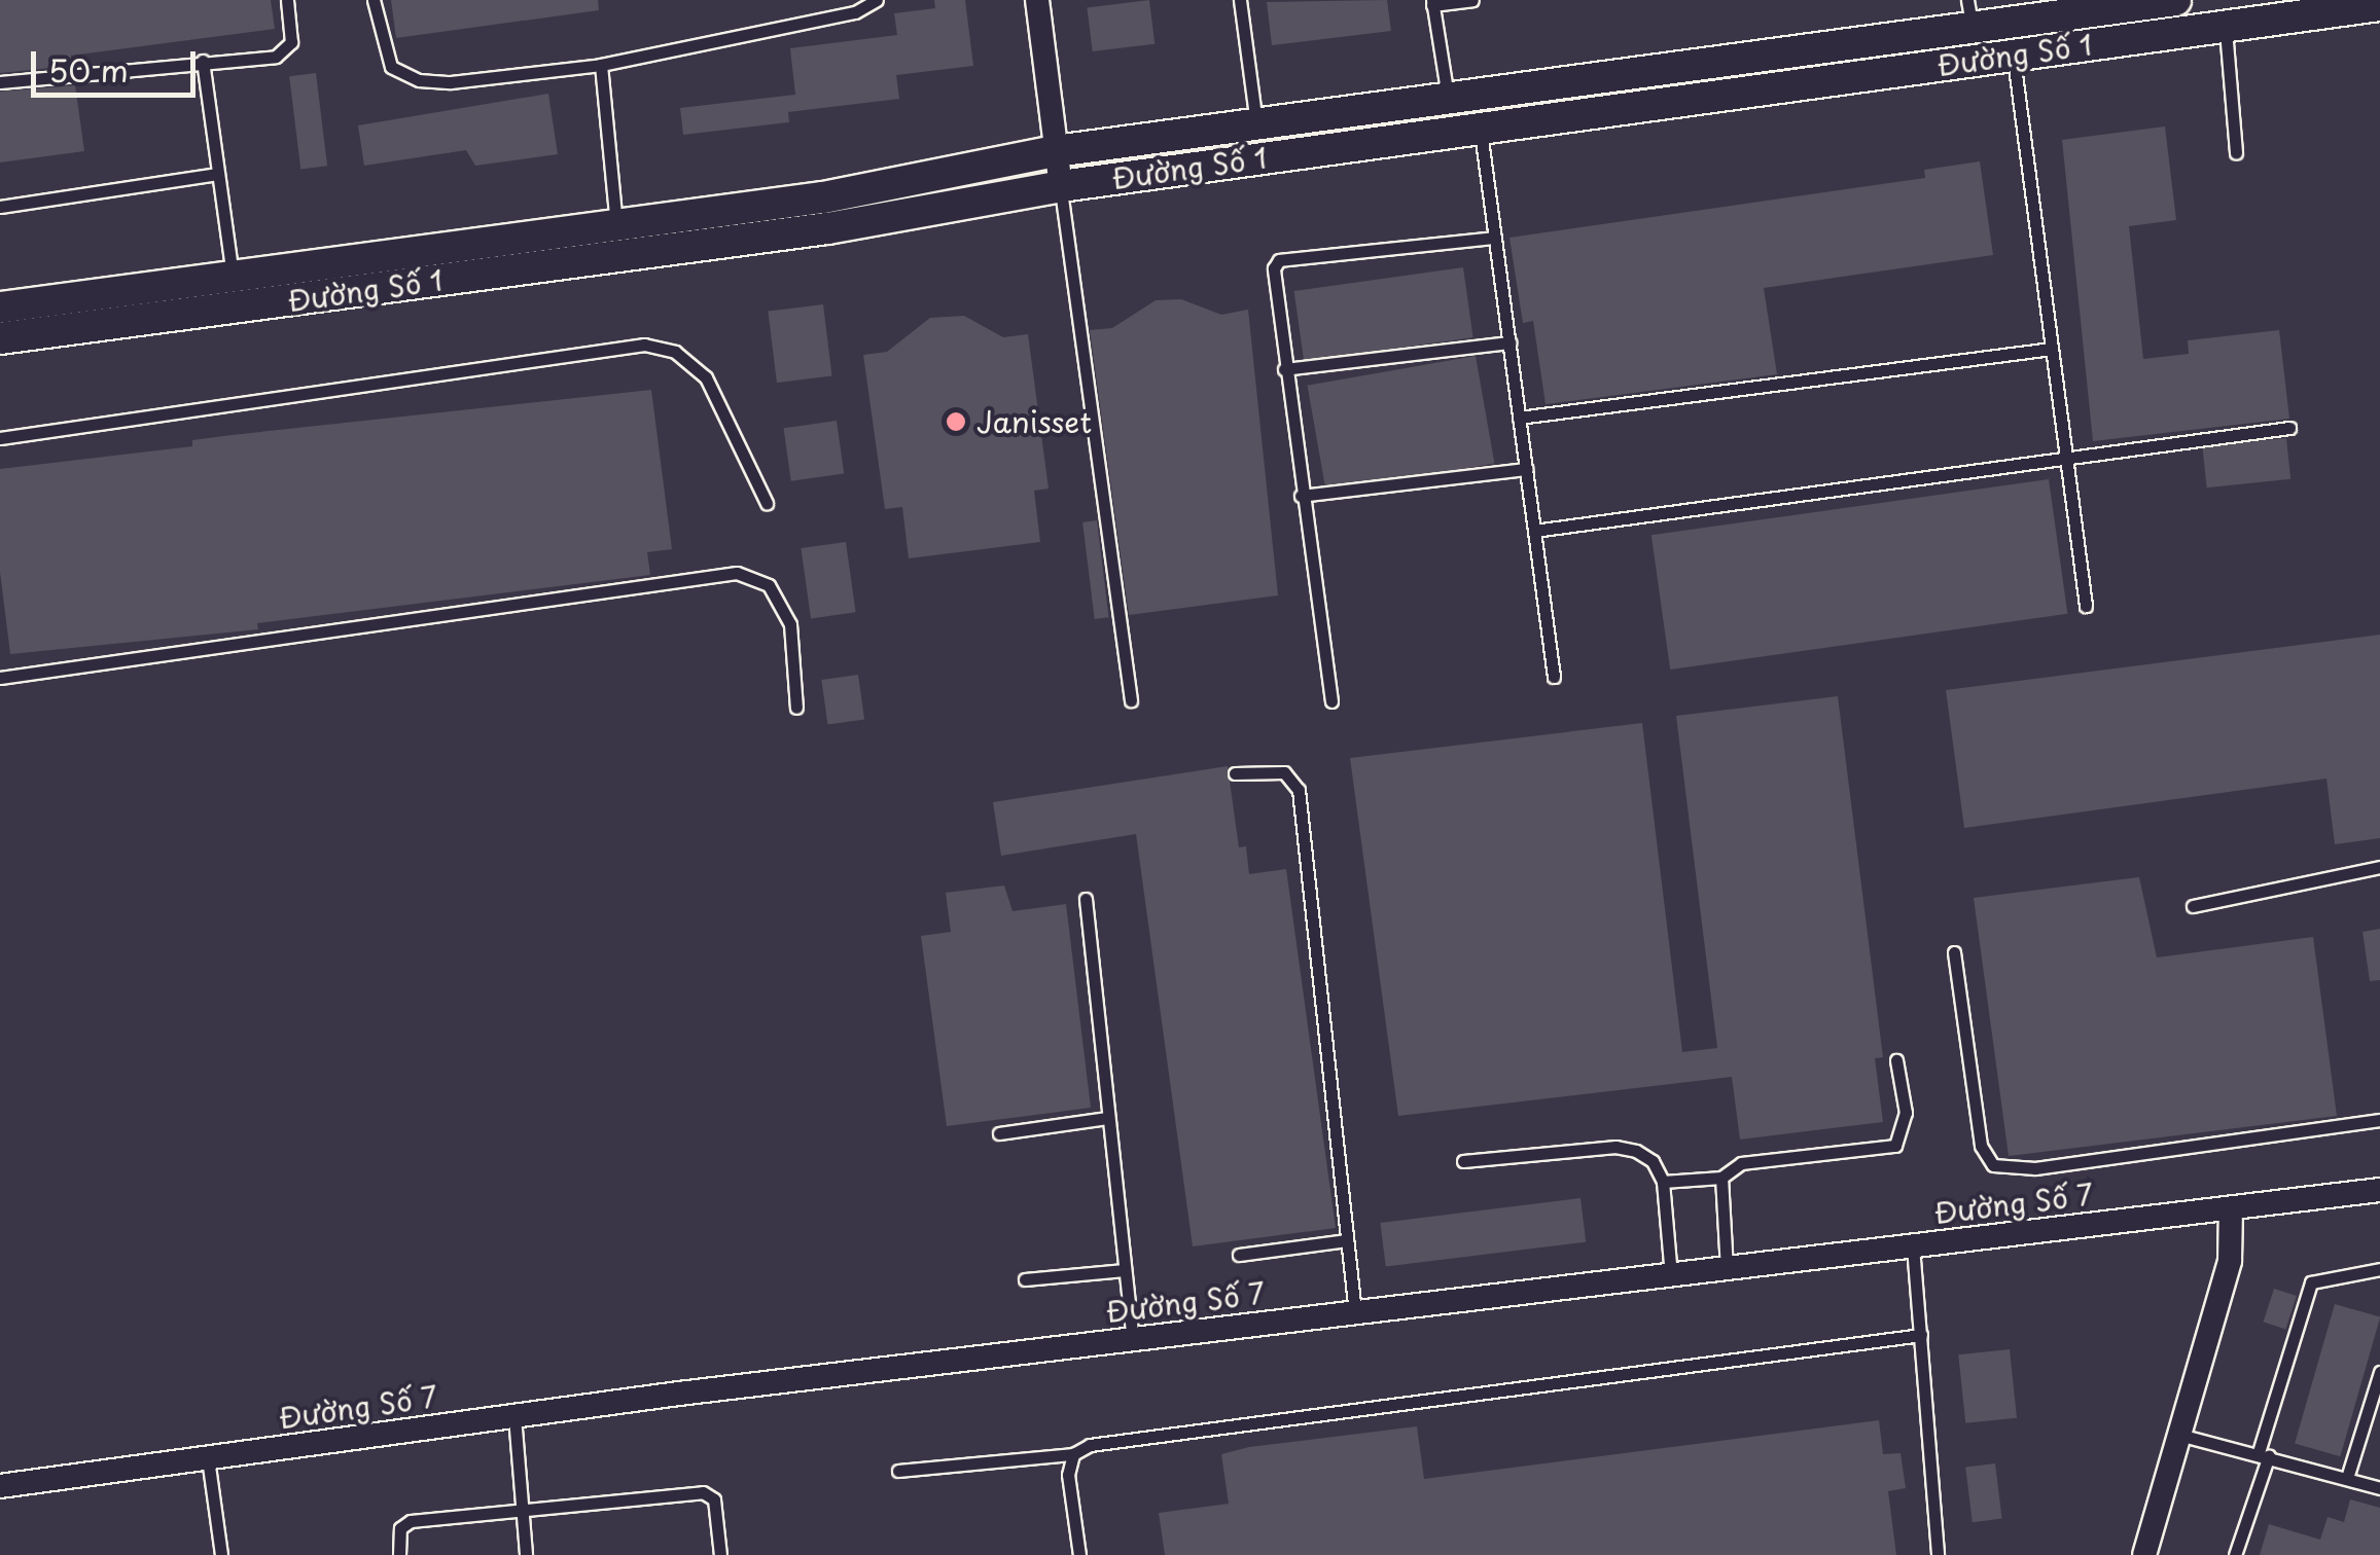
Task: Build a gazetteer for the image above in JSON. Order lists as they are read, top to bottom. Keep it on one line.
{"streets":{"street":["Đường Số 1","Đường Số 7"]},"places":["Janisset"],"scale_bar":"50 m"}
